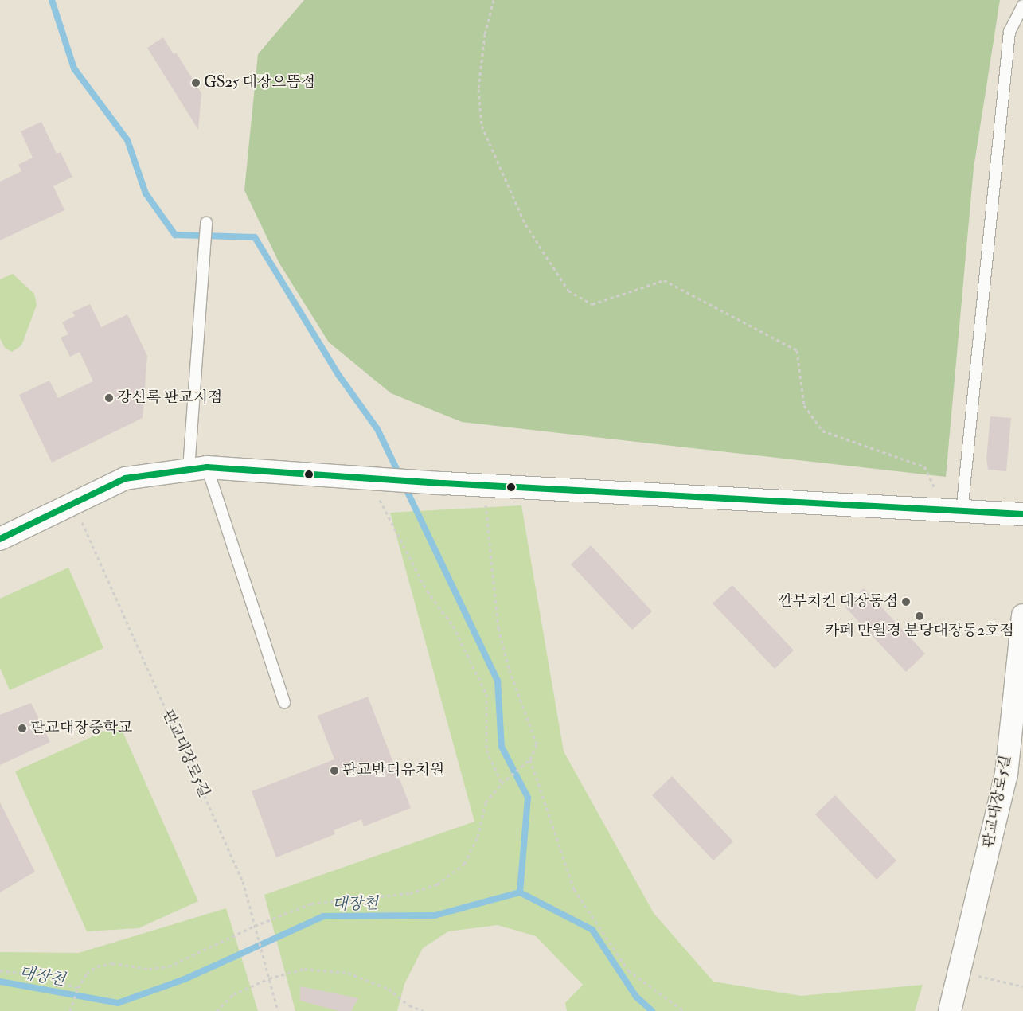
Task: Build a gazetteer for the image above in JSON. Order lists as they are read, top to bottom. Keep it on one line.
{"streets":{"street":["판교대장로5길"]},"water":["대장천"],"places":["GS25 대장으뜸점","강신록 판교지점","깐부치킨 대장동점","카페 만월경 분당대장동2호점","판교대장중학교","판교반디유치원"]}
